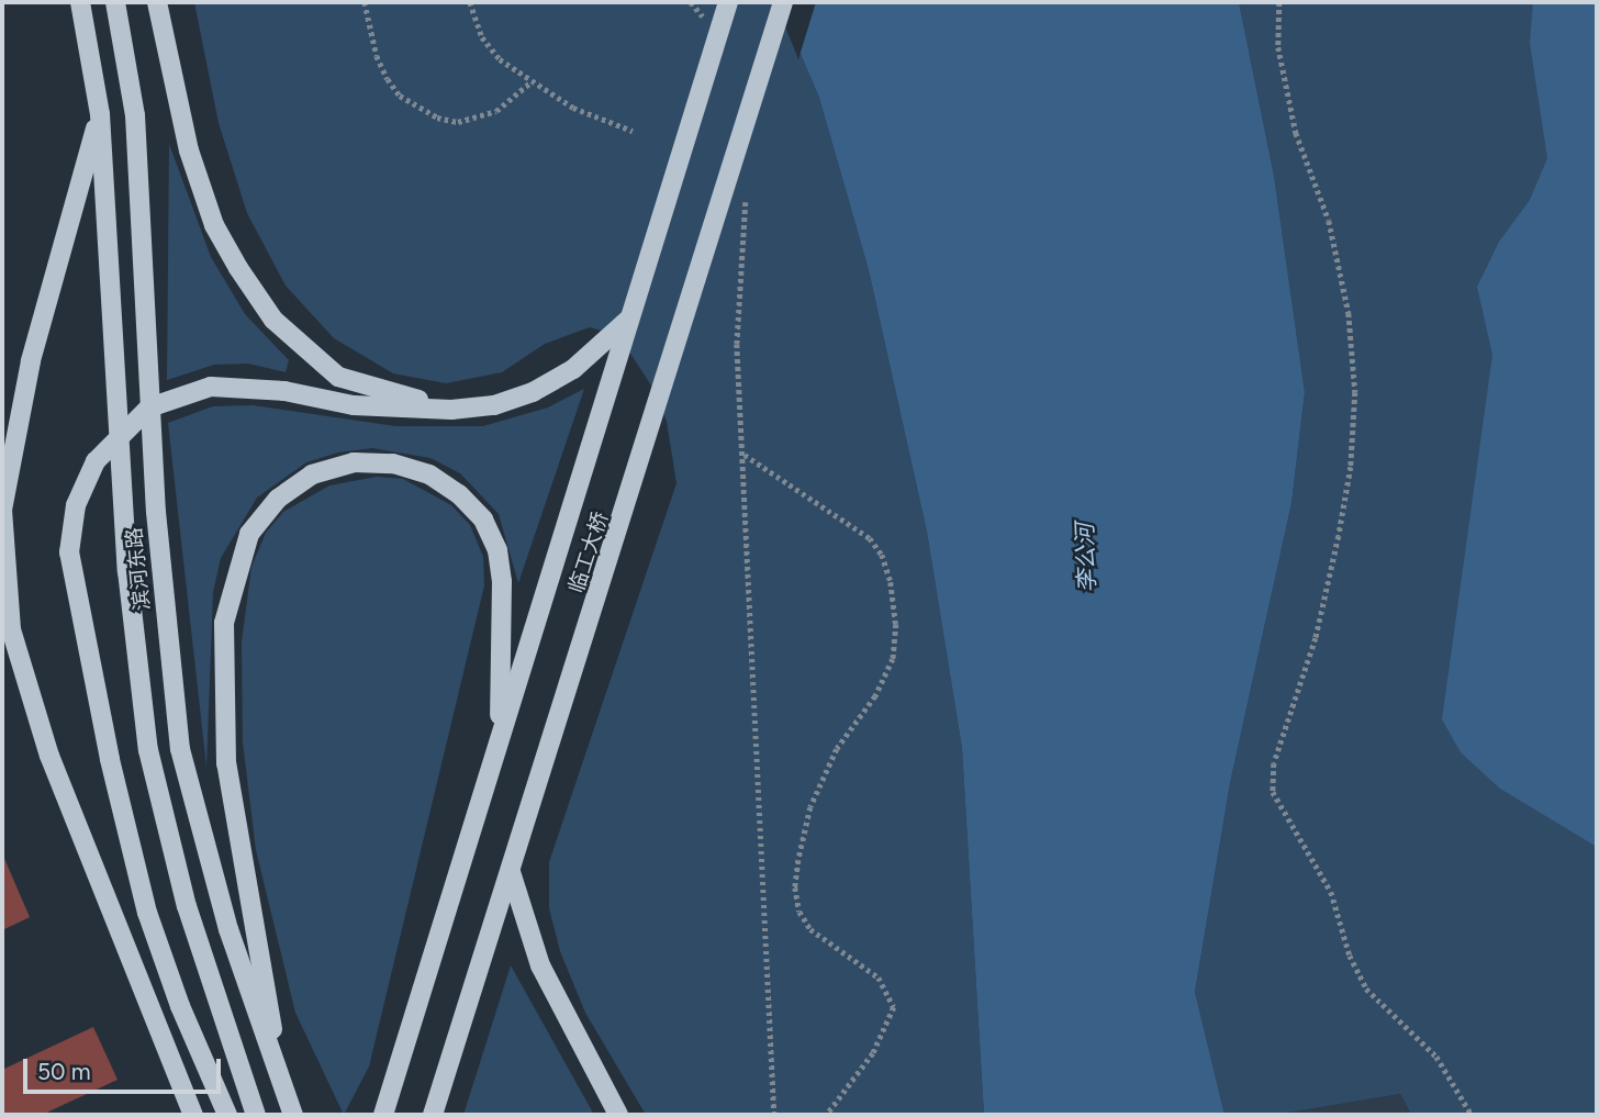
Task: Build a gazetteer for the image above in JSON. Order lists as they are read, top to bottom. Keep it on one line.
{"streets":{"main road":["临工大桥","滨河东路"]},"water":["李公河"],"scale_bar":"50 m"}
